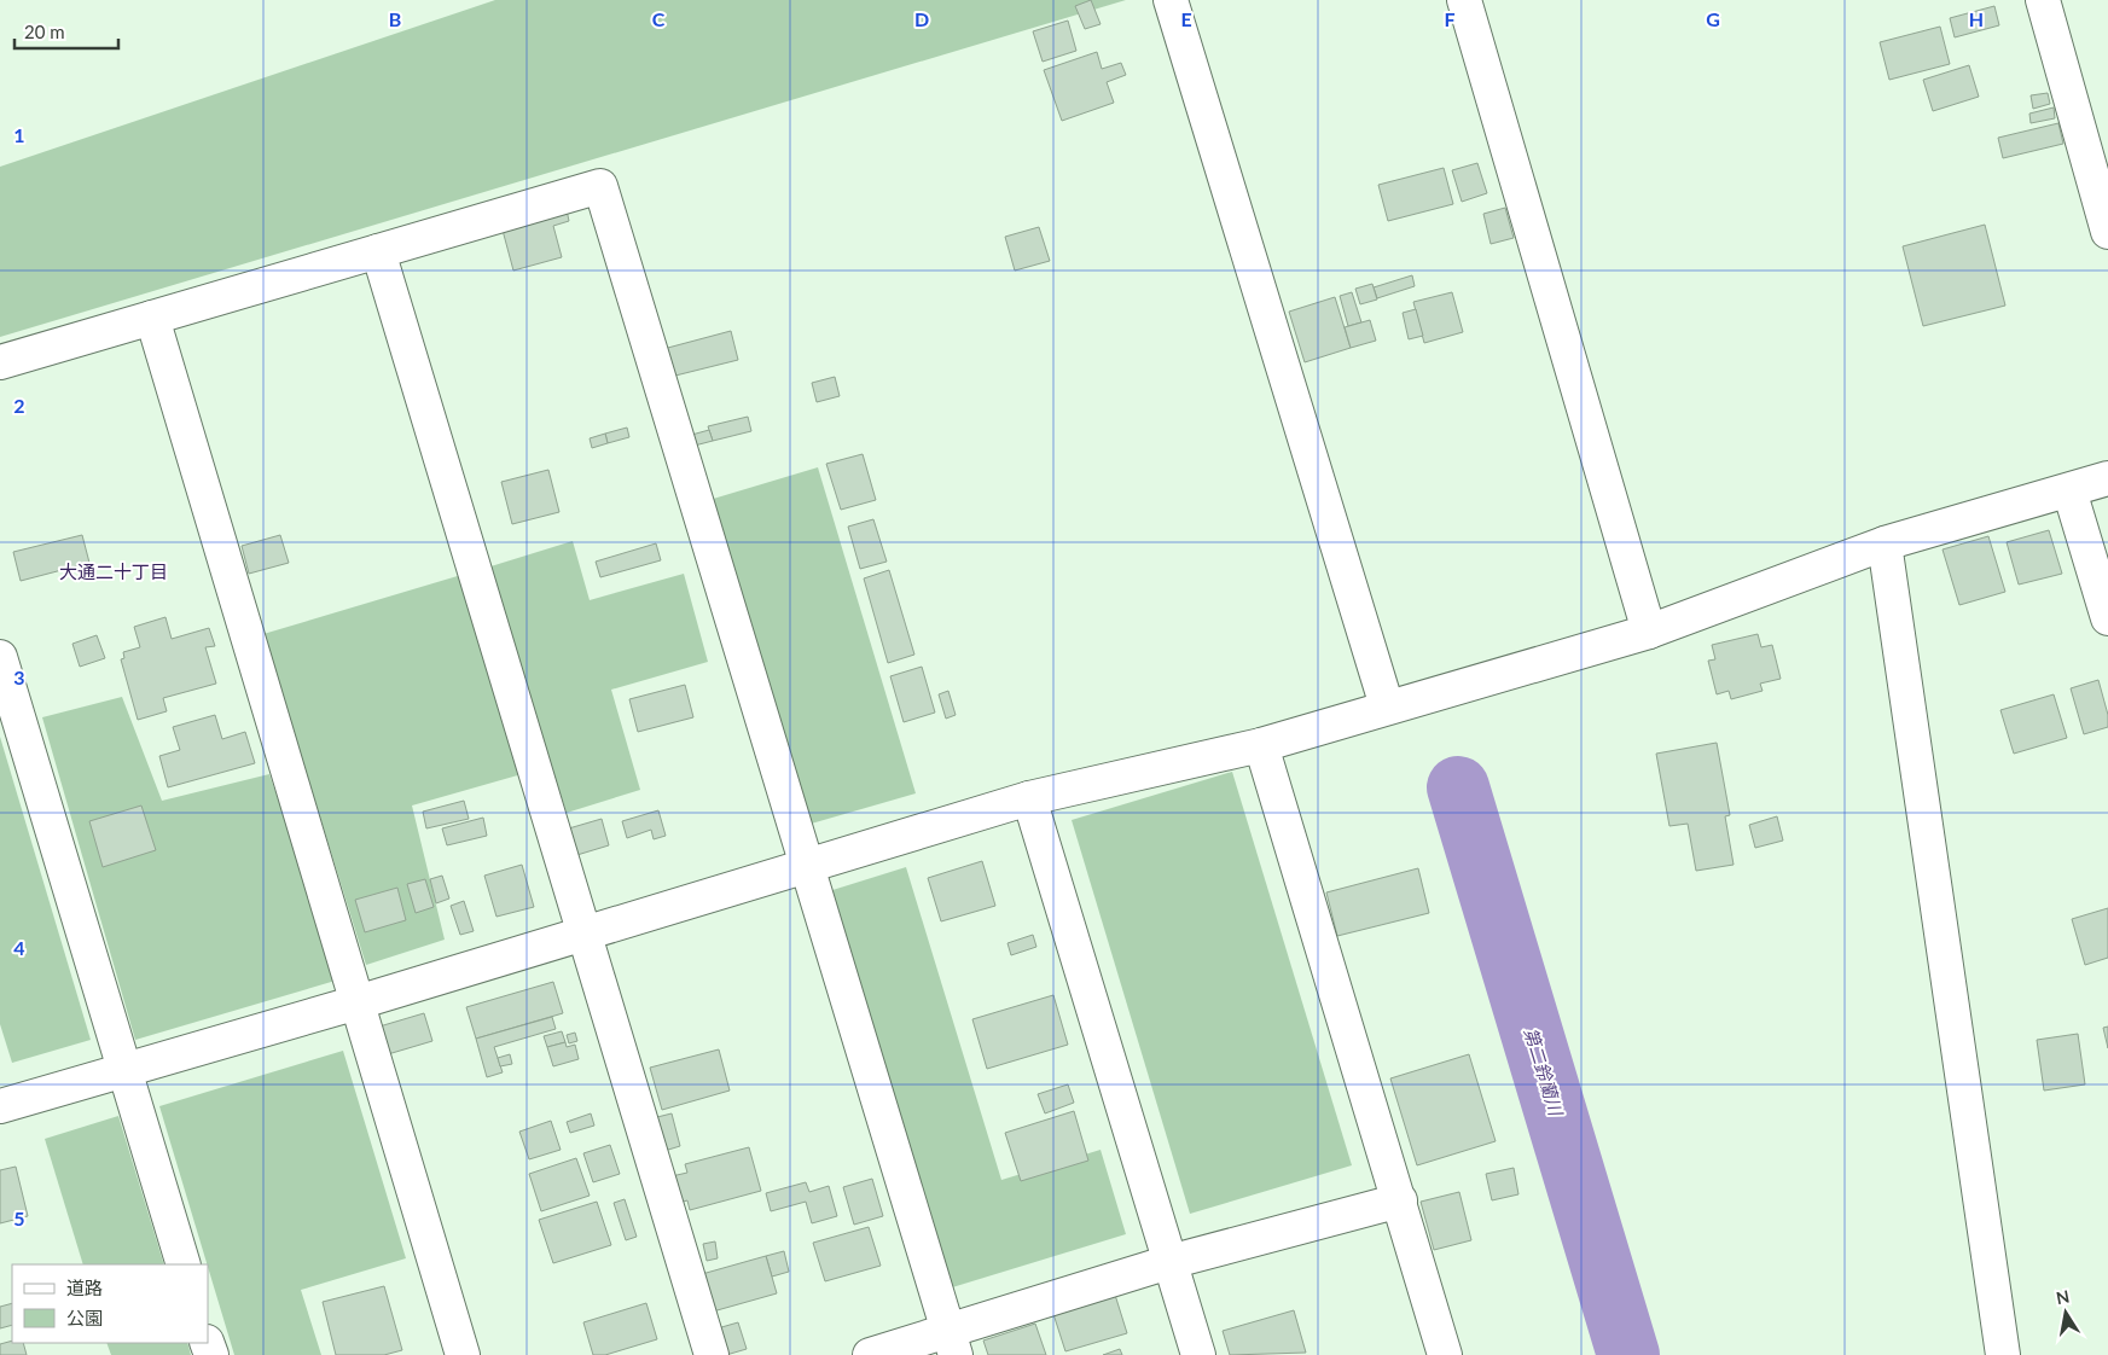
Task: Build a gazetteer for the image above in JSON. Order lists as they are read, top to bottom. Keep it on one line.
{"districts":["大通二十丁目"],"water":["第二鈴蘭川"],"legend":["道路","公園"],"scale_bar":"20 m","north":"top","grid":{"columns":["B","C","D","E","F","G","H"],"rows":["1","2","3","4","5"]}}
